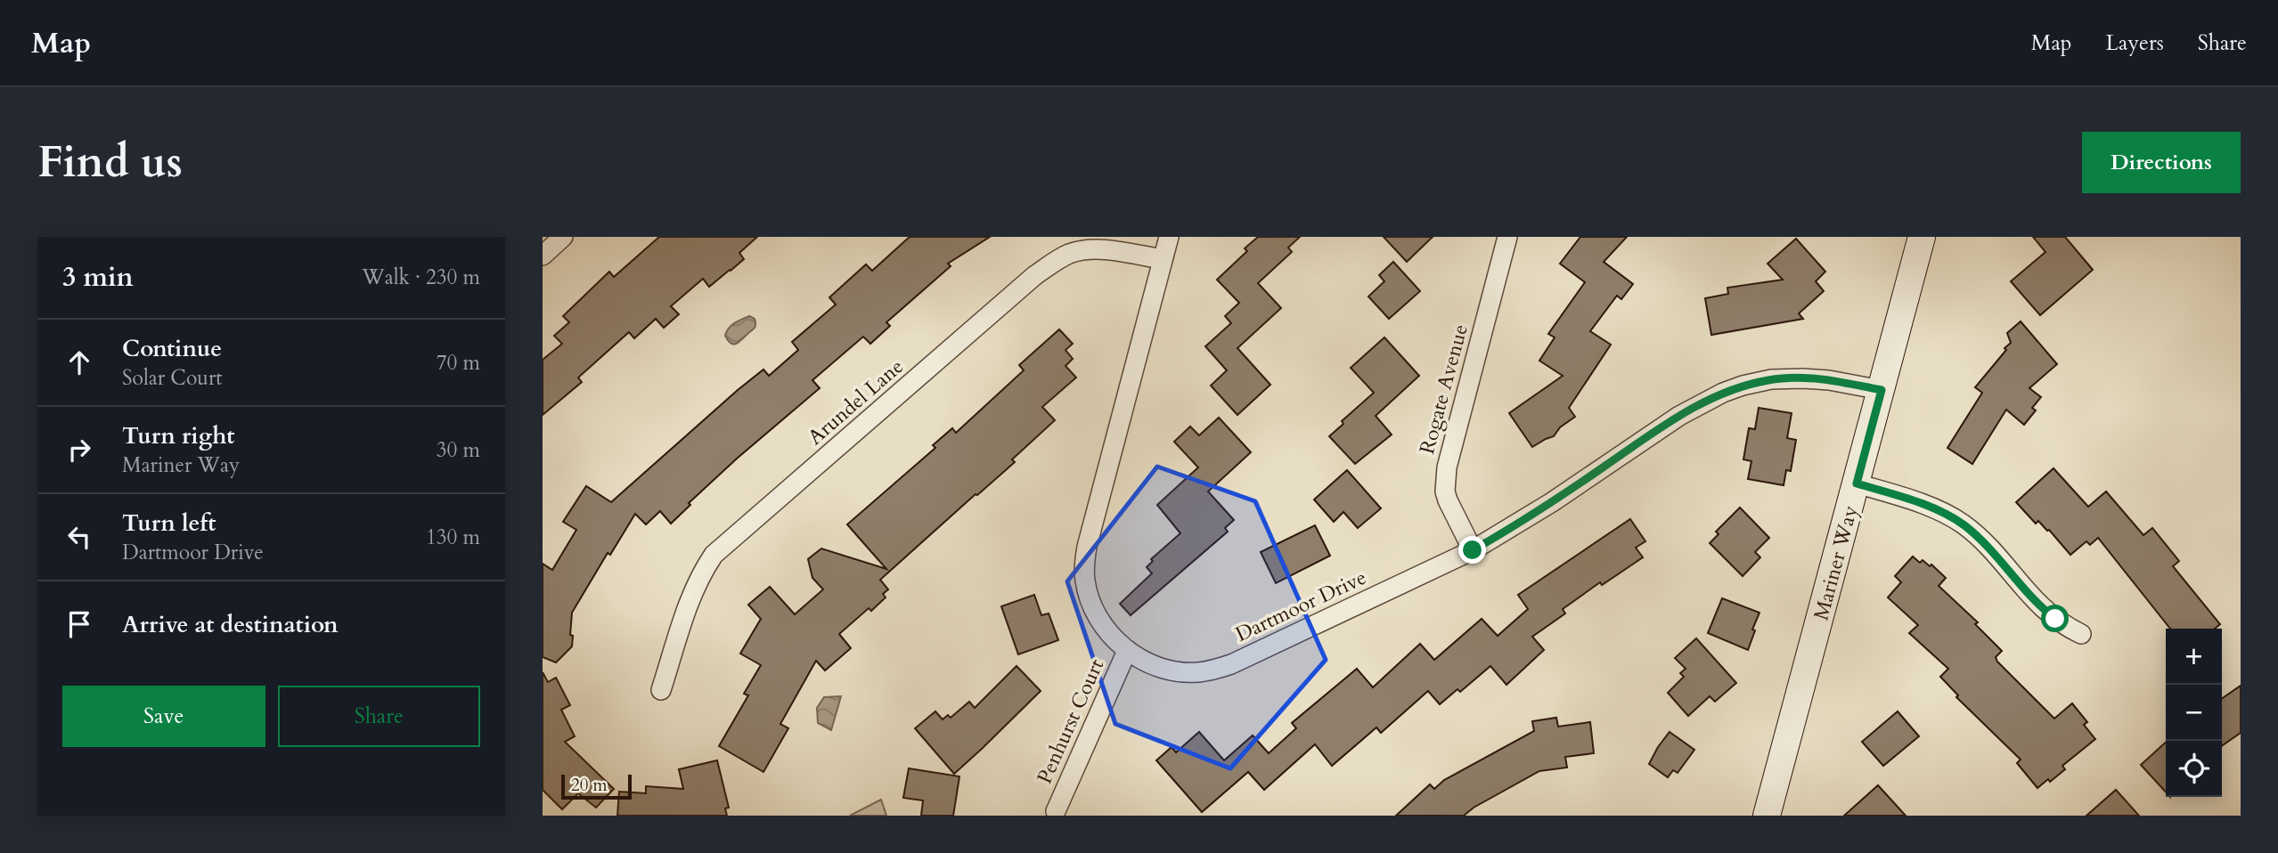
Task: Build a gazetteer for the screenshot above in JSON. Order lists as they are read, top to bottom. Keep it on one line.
{"streets":{"main road":["Mariner Way"],"street":["Rogate Avenue","Arundel Lane","Dartmoor Drive","Penhurst Court"]},"crossings":[["Rogate Avenue","Dartmoor Drive"],["Arundel Lane","Dartmoor Drive"],["Mariner Way","Dartmoor Drive"],["Dartmoor Drive","Penhurst Court"]],"scale_bar":"20 m","page":{"header":"Map","nav":["Map","Layers","Share"],"buttons":["Directions",["Save","Share"]],"title":"Find us","heading":["3 min","Walk · 230 m"],"list":[["Continue","Solar Court","70 m"],["Turn right","Mariner Way","30 m"],["Turn left","Dartmoor Drive","130 m"],"Arrive at destination"],"map_buttons":["+","−"],"scale":"20 m"}}
